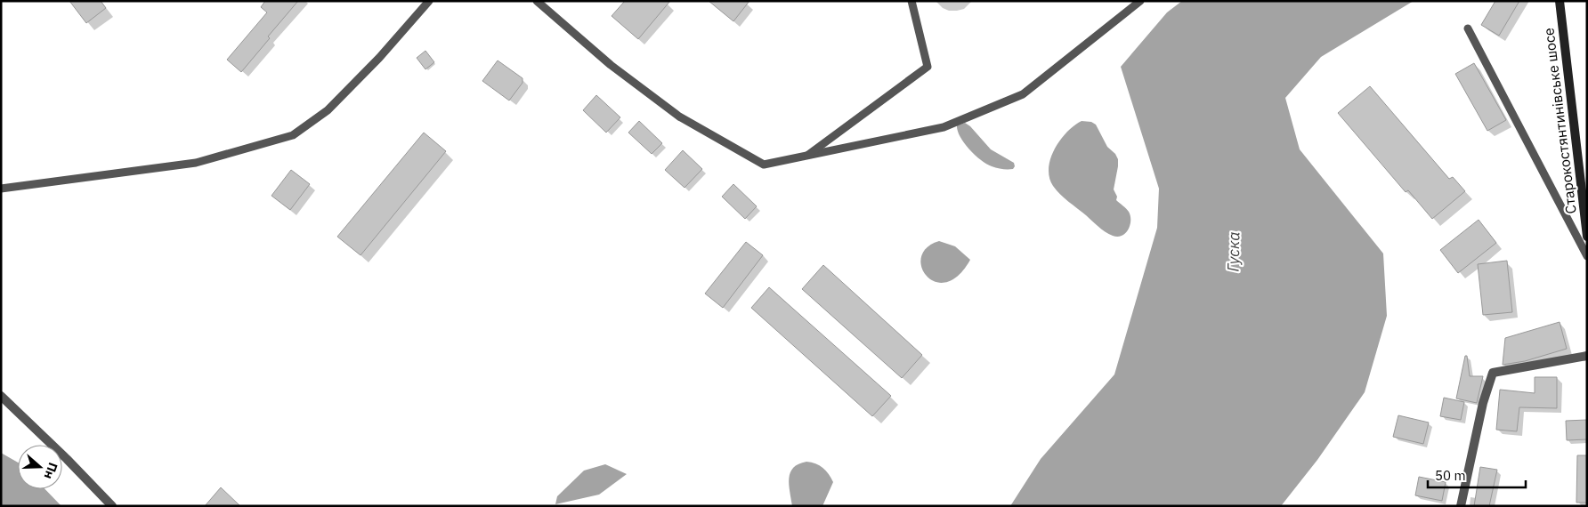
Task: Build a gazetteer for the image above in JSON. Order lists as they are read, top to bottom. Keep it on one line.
{"streets":{"main road":["Старокостянтинівське шосе"]},"water":["Гуска"],"scale_bar":"50 m","north":"right"}
